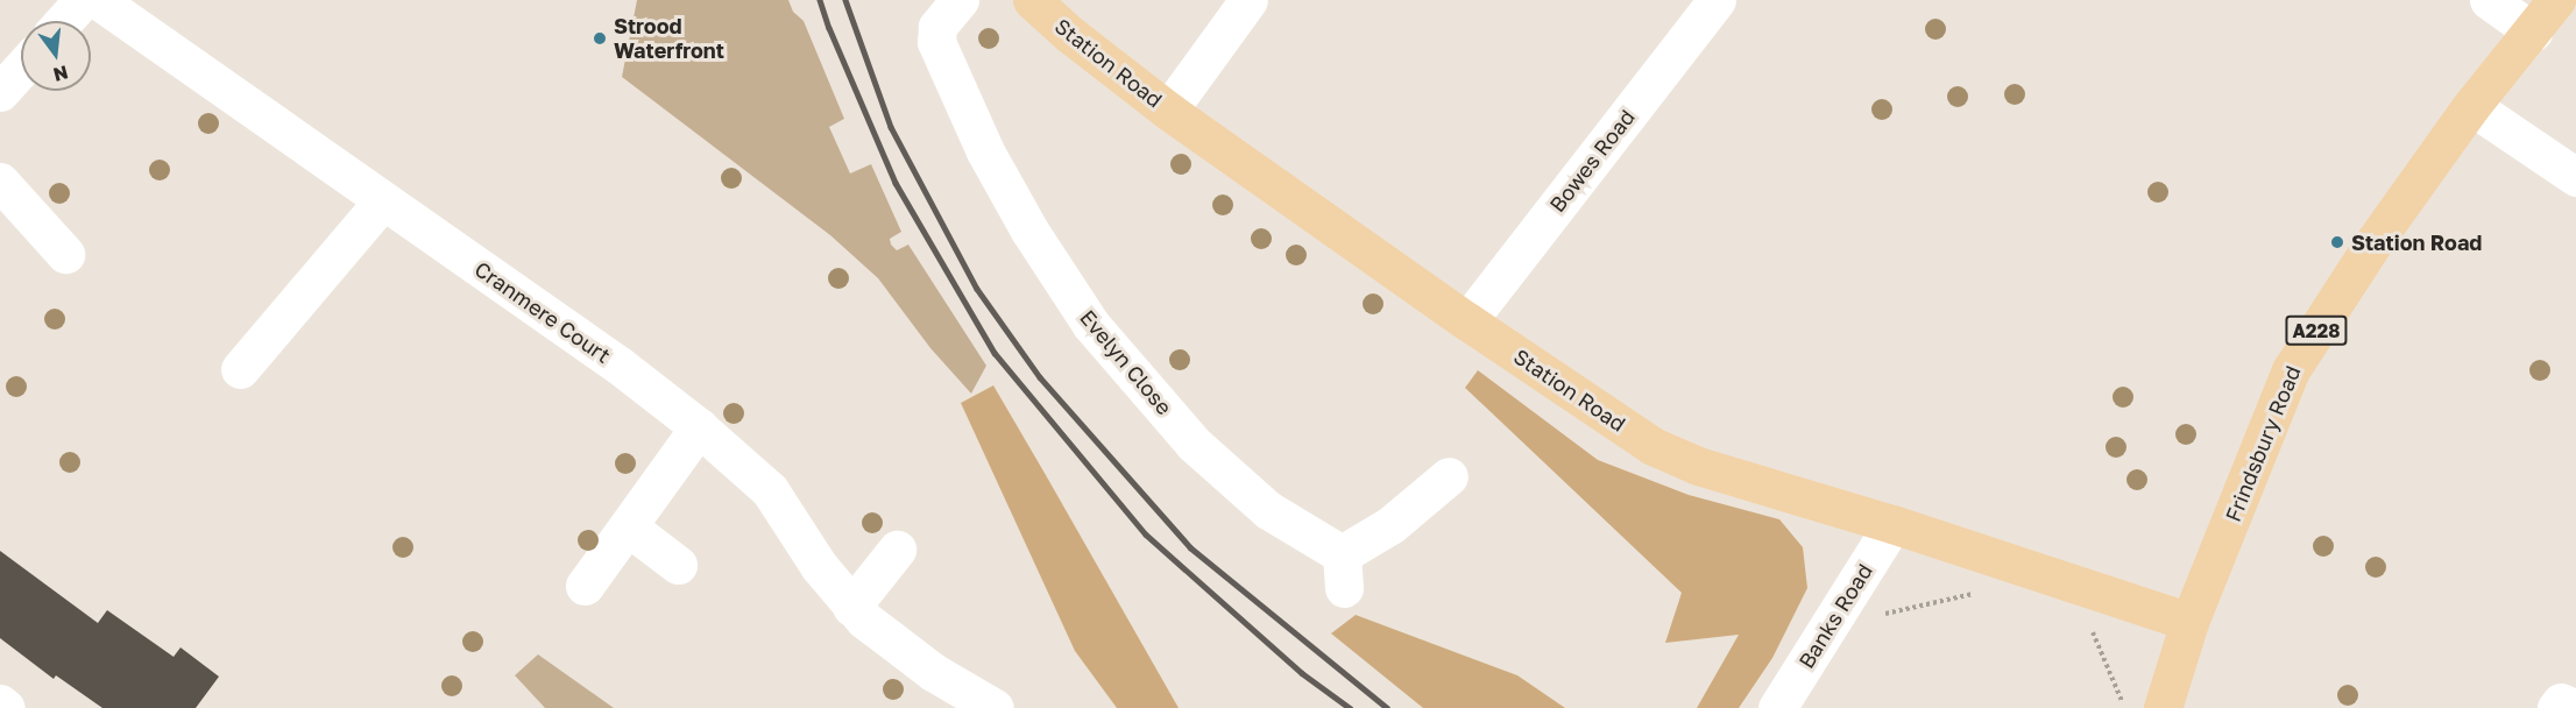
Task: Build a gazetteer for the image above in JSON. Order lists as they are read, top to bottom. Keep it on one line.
{"streets":{"main road":["Station Road","A228","Frindsbury Road"],"street":["Bowes Road","Cranmere Court","Evelyn Close","Banks Road"]},"crossings":[["Station Road","Bowes Road"],["Station Road","Frindsbury Road"],["Station Road","Banks Road"]],"places":["Strood Waterfront","Station Road"],"north":"bottom"}
